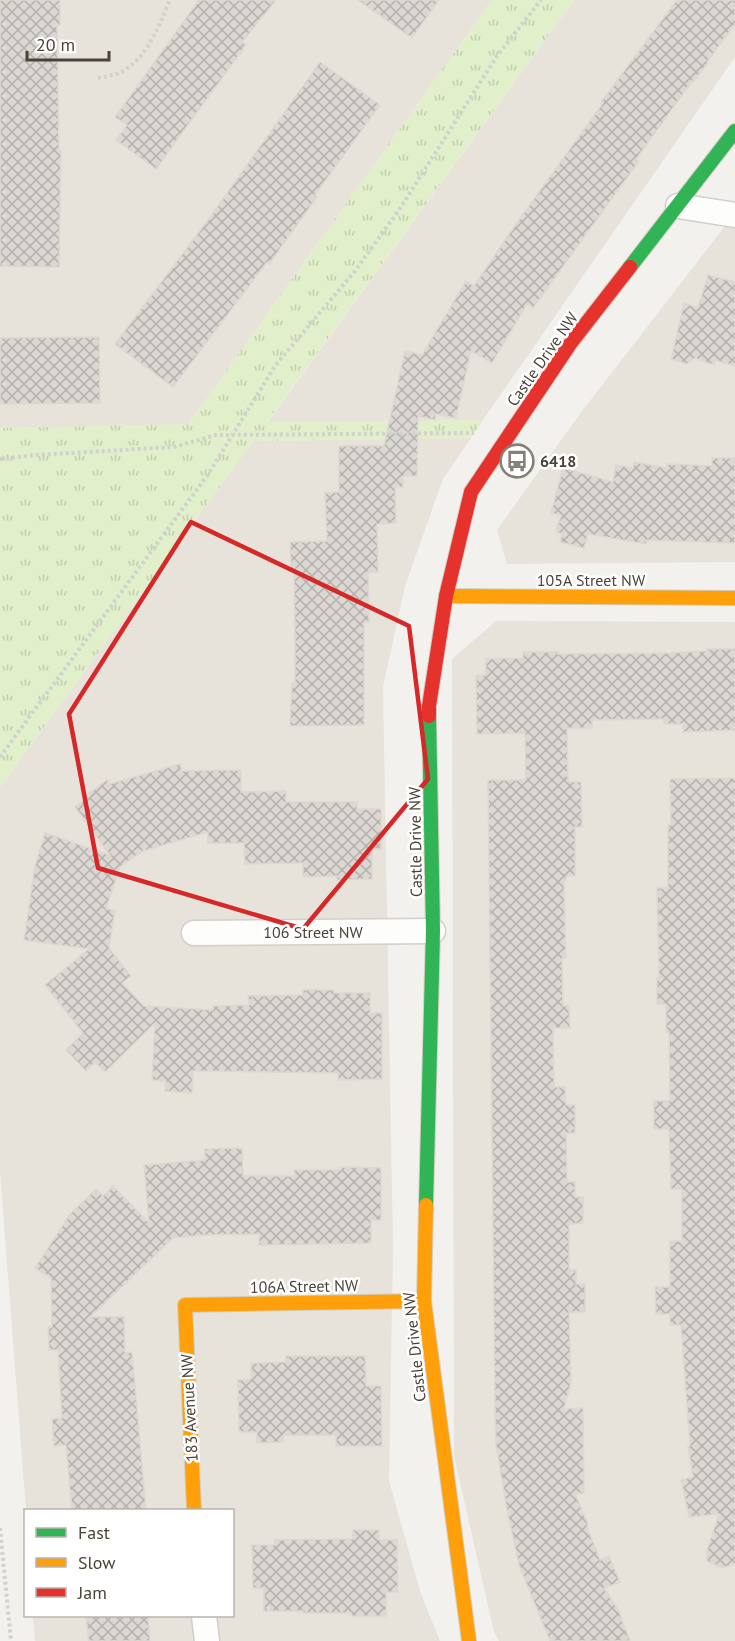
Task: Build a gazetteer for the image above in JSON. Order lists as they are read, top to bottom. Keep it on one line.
{"streets":{"street":["Castle Drive NW","105A Street NW","106 Street NW","106A Street NW","183 Avenue NW"]},"crossings":[["Castle Drive NW","105A Street NW"],["Castle Drive NW","106 Street NW"],["Castle Drive NW","106A Street NW"],["106A Street NW","183 Avenue NW"]],"places":{"bus stop":["6418"]},"legend":["Fast","Slow","Jam"],"scale_bar":"20 m"}
